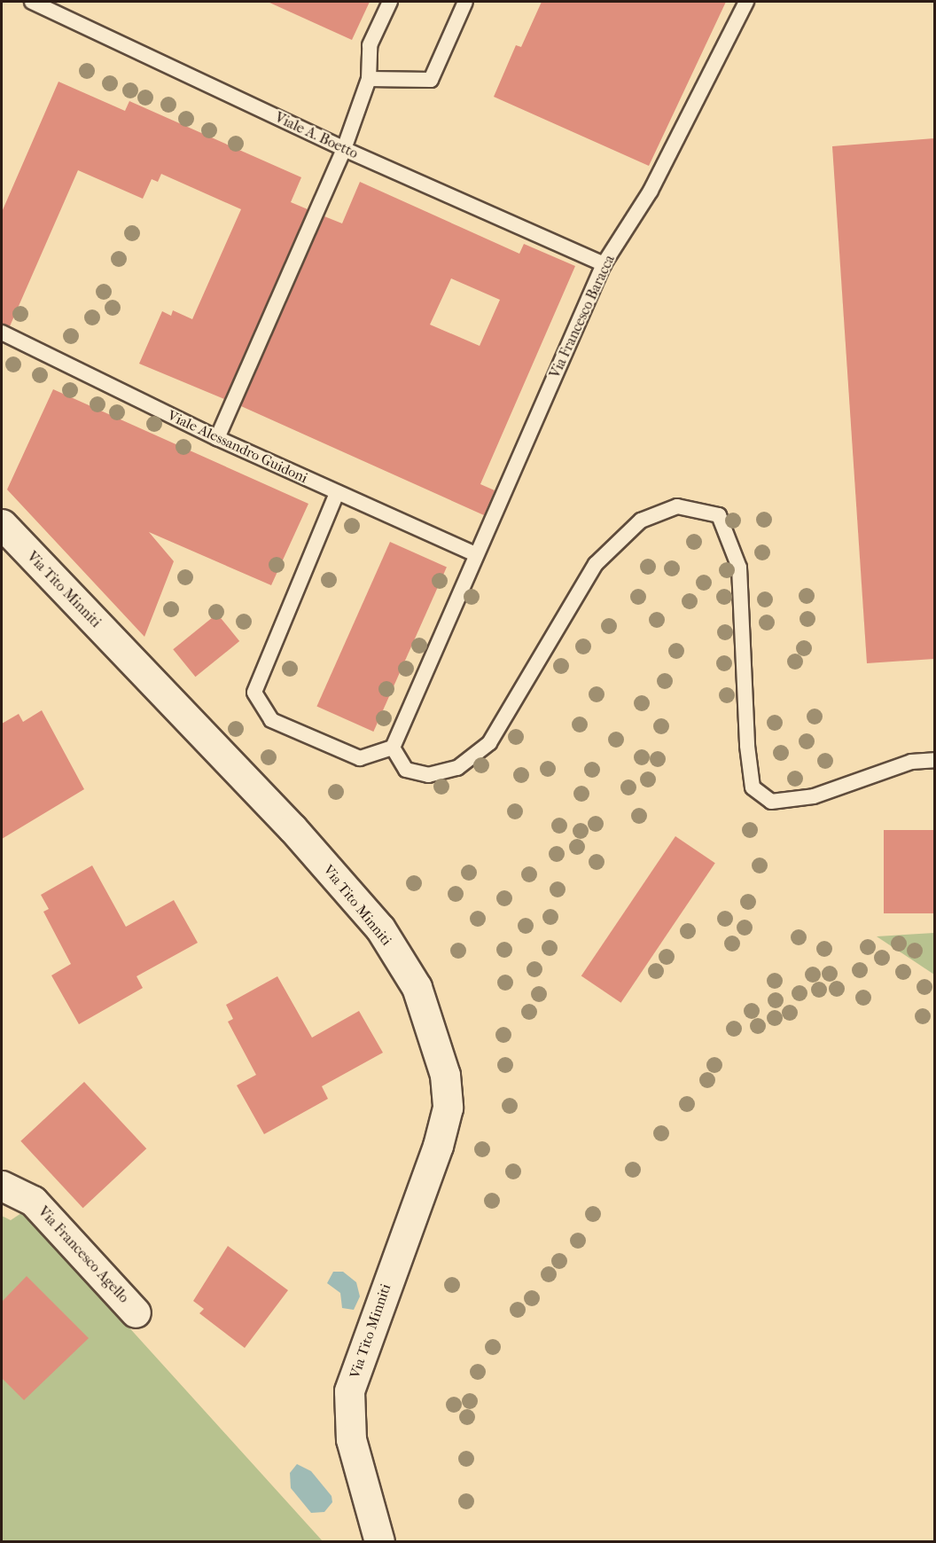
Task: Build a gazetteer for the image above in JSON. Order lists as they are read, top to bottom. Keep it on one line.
{"streets":{"street":["Via Tito Minniti","Via Francesco Agello"],"lane":["Viale A. Boetto","Via Francesco Baracca","Viale Alessandro Guidoni"]},"crossings":[["Viale A. Boetto","Via Francesco Baracca"],["Via Francesco Baracca","Viale Alessandro Guidoni"]]}
